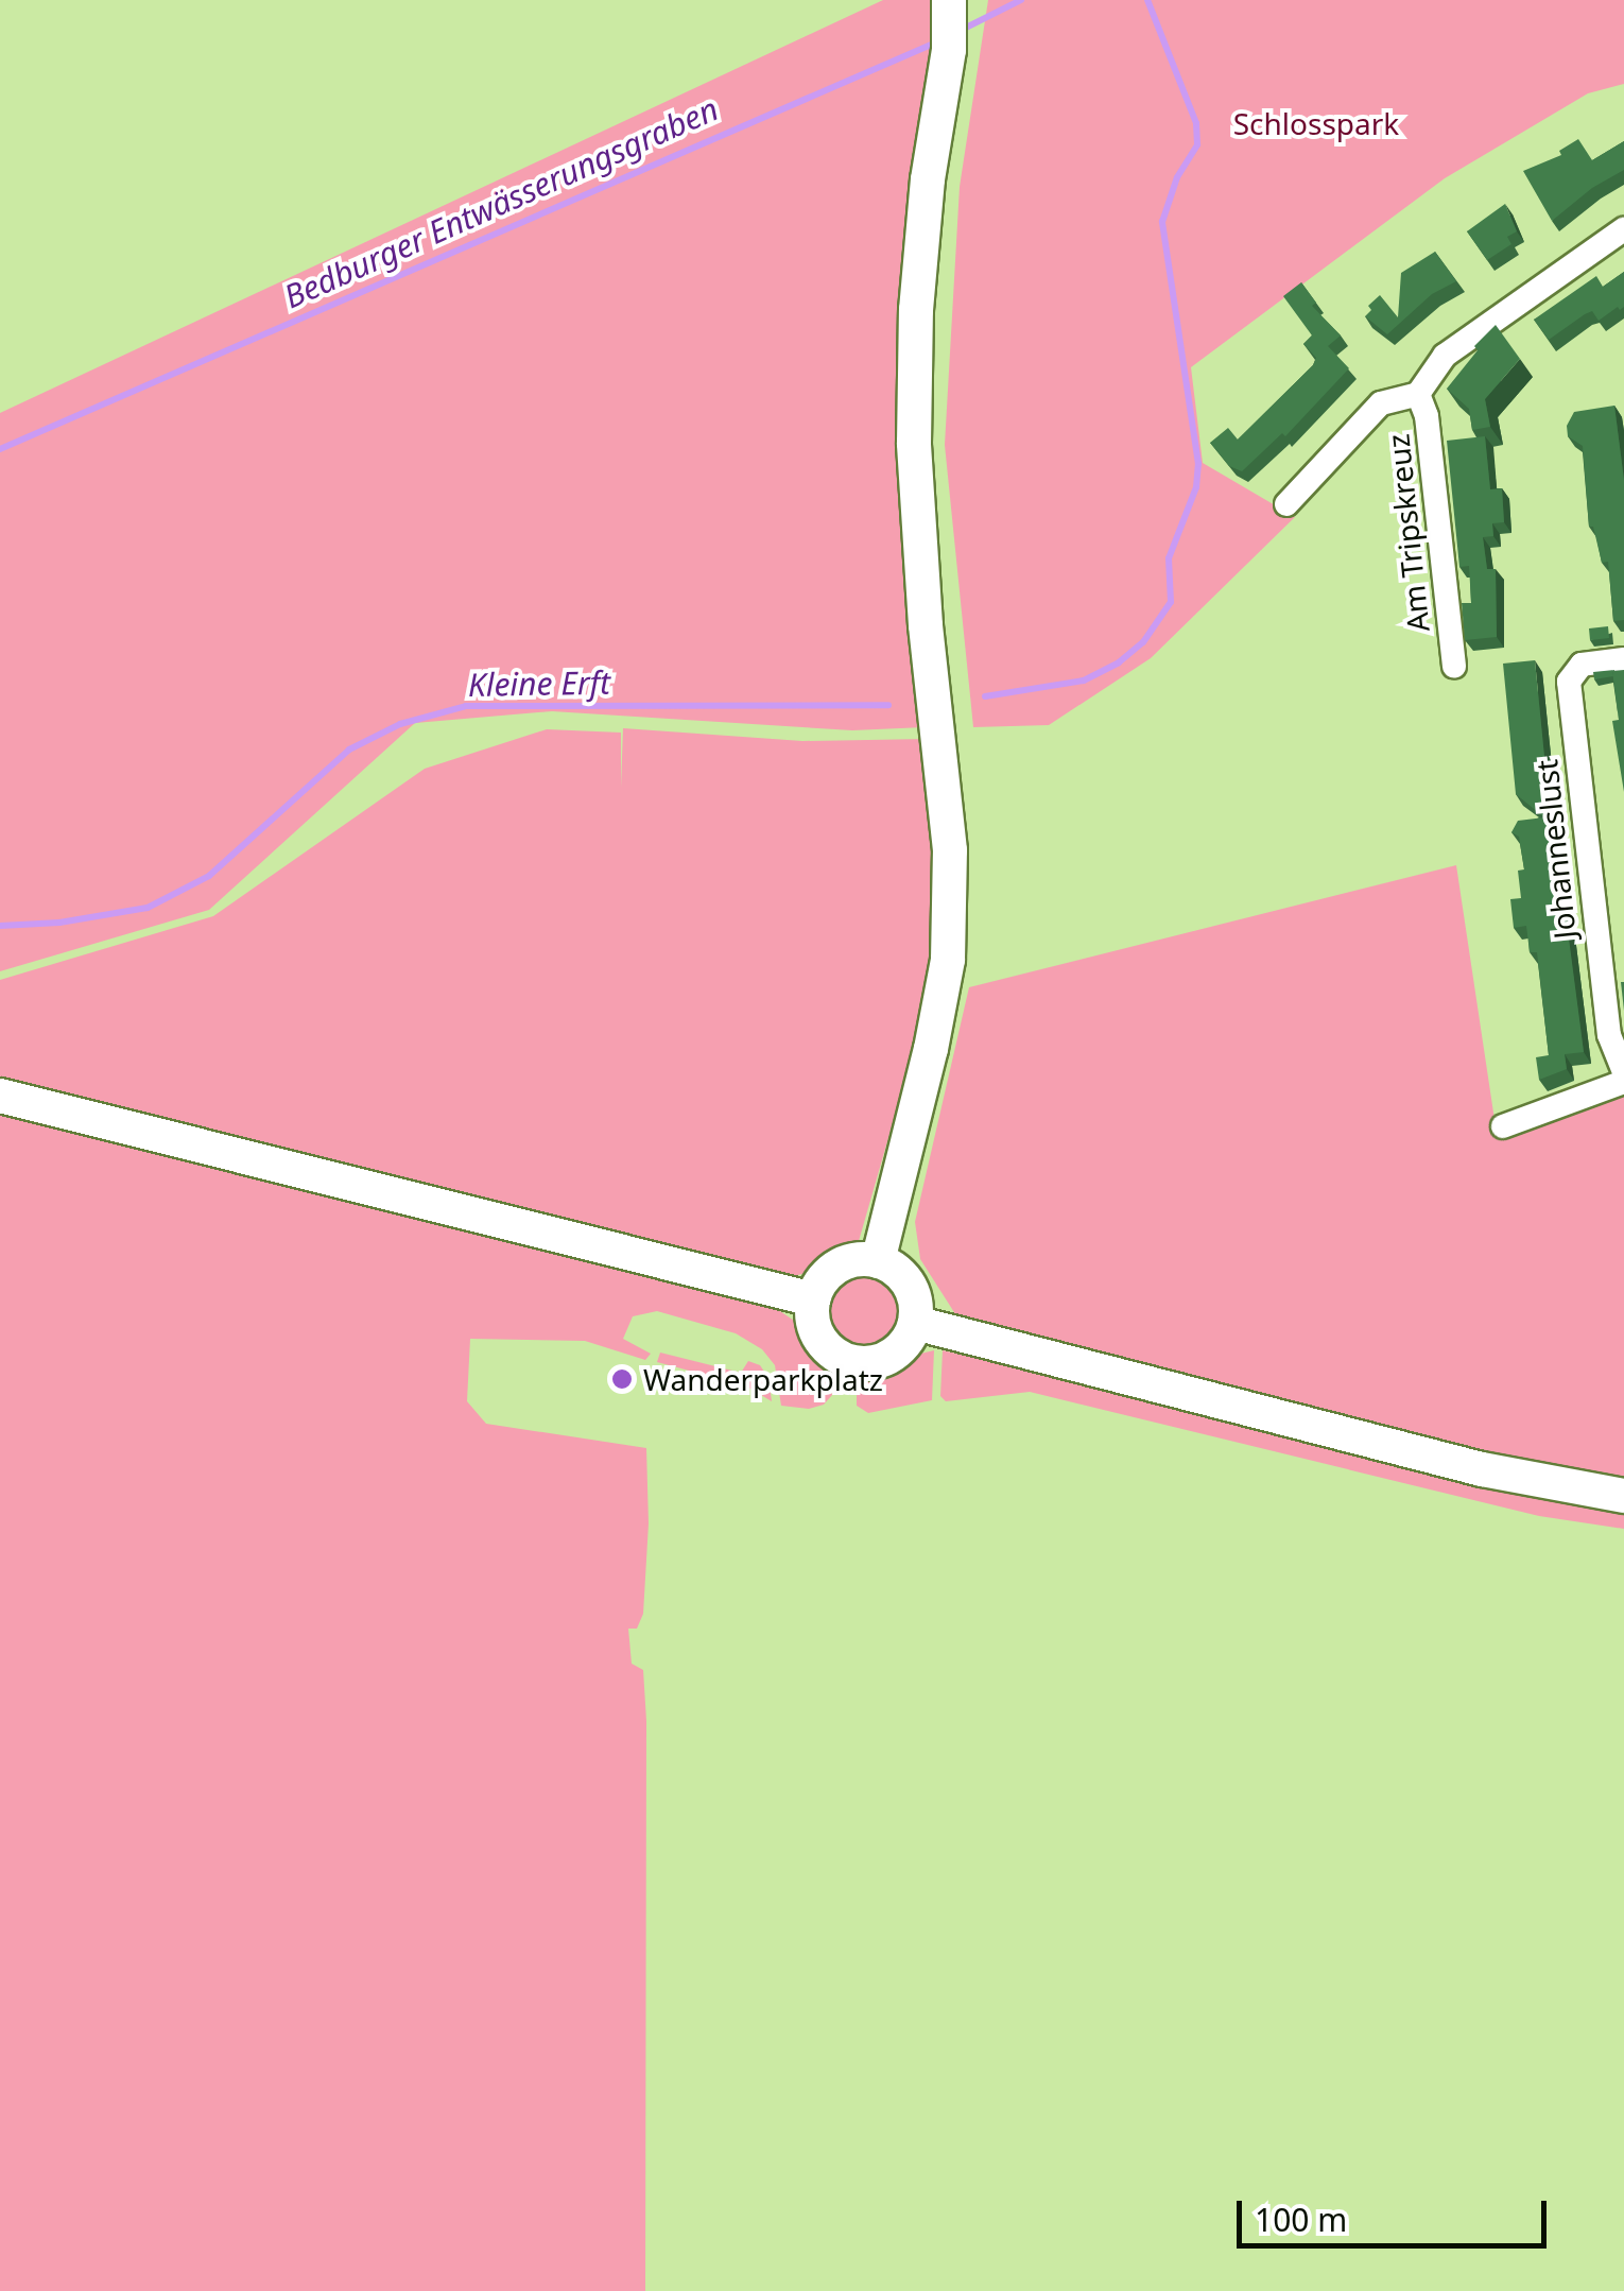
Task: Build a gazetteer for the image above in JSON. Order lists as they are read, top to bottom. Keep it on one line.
{"streets":{"street":["Am Tripskreuz","Johanneslust"]},"water":["Bedburger Entwässerungsgraben","Kleine Erft"],"parks":["Schlosspark"],"places":["Wanderparkplatz"],"scale_bar":"100 m"}
